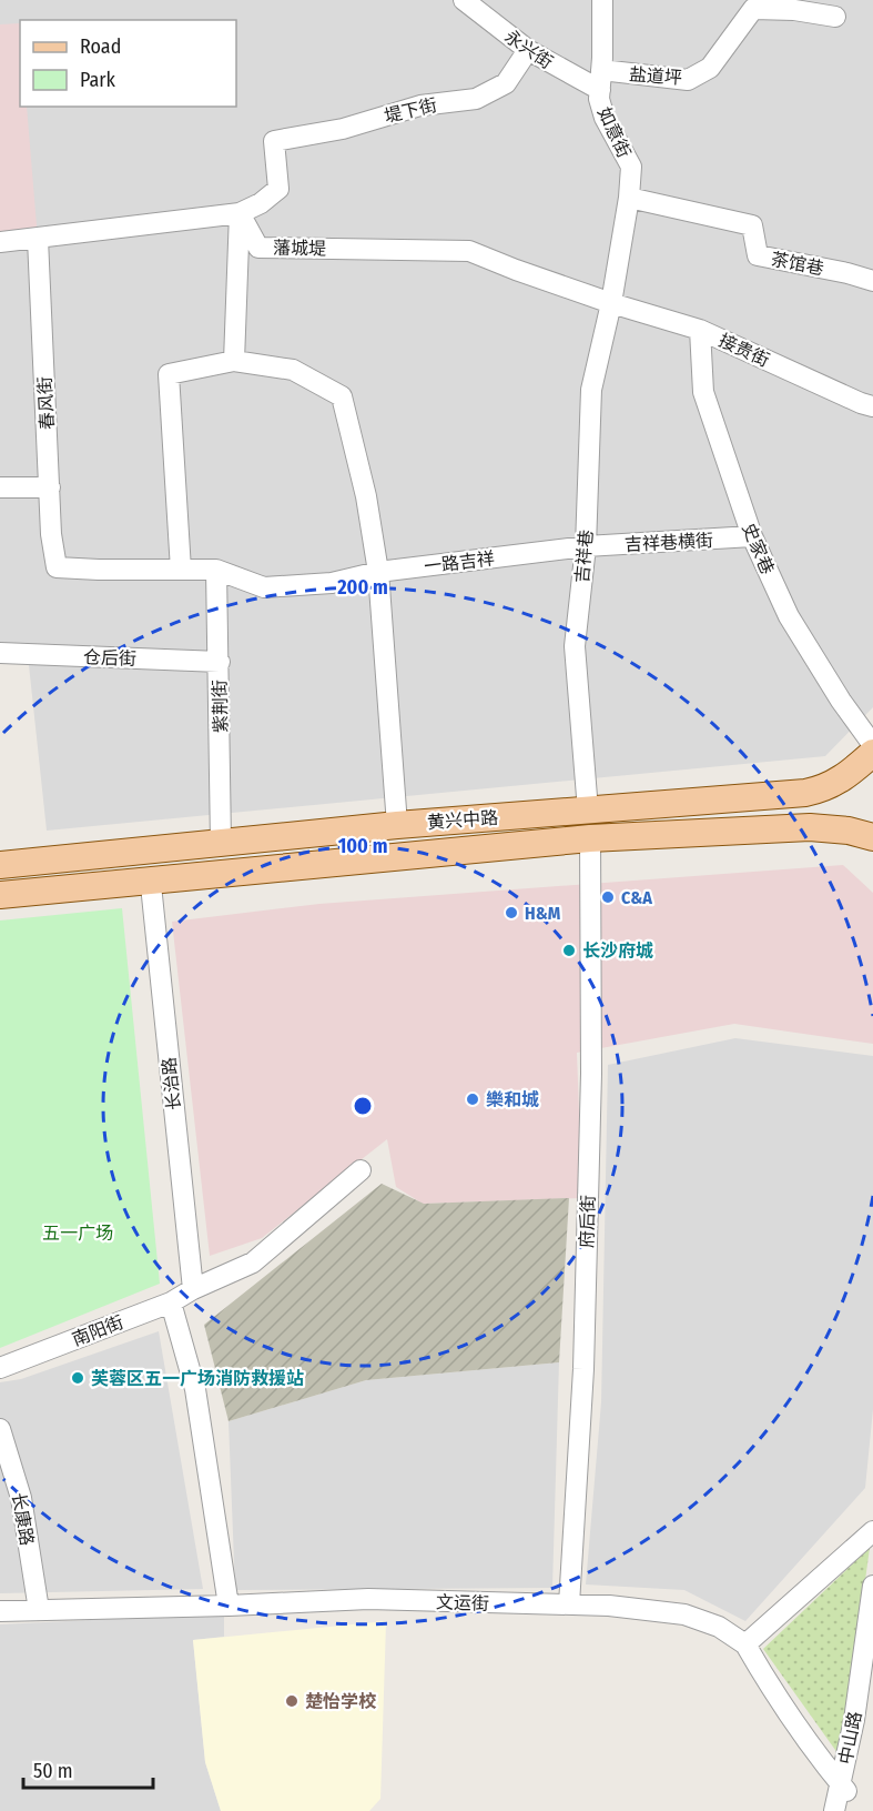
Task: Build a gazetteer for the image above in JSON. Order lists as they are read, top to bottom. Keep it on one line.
{"streets":{"main road":["黄兴中路"],"street":["永兴街","盐道坪","堤下街","如意街","藩城堤","茶馆巷","接贵街","春风街","吉祥巷横街","史家巷","吉祥巷","一路吉祥","仓后街","紫荆街","长治路","府后街","南阳街","长康路","文运街","中山路"]},"crossings":[["永兴街","盐道坪"],["永兴街","堤下街"],["永兴街","如意街"],["盐道坪","如意街"],["堤下街","藩城堤"],["如意街","藩城堤"],["如意街","茶馆巷"],["如意街","接贵街"],["如意街","吉祥巷"],["藩城堤","接贵街"],["藩城堤","吉祥巷"],["接贵街","史家巷"],["接贵街","吉祥巷"],["春风街","一路吉祥"],["吉祥巷横街","史家巷"],["吉祥巷横街","吉祥巷"],["吉祥巷横街","一路吉祥"],["吉祥巷","一路吉祥"],["吉祥巷","黄兴中路"],["一路吉祥","紫荆街"],["仓后街","紫荆街"],["紫荆街","黄兴中路"],["黄兴中路","长治路"],["黄兴中路","府后街"],["长治路","南阳街"],["府后街","文运街"],["长康路","文运街"]],"parks":["五一广场"],"places":["C&A","H&M","长沙府城","樂和城","芙蓉区五一广场消防救援站","楚怡学校"],"legend":["Road","Park"],"scale_bar":"50 m","rings":["200 m","100 m"]}
